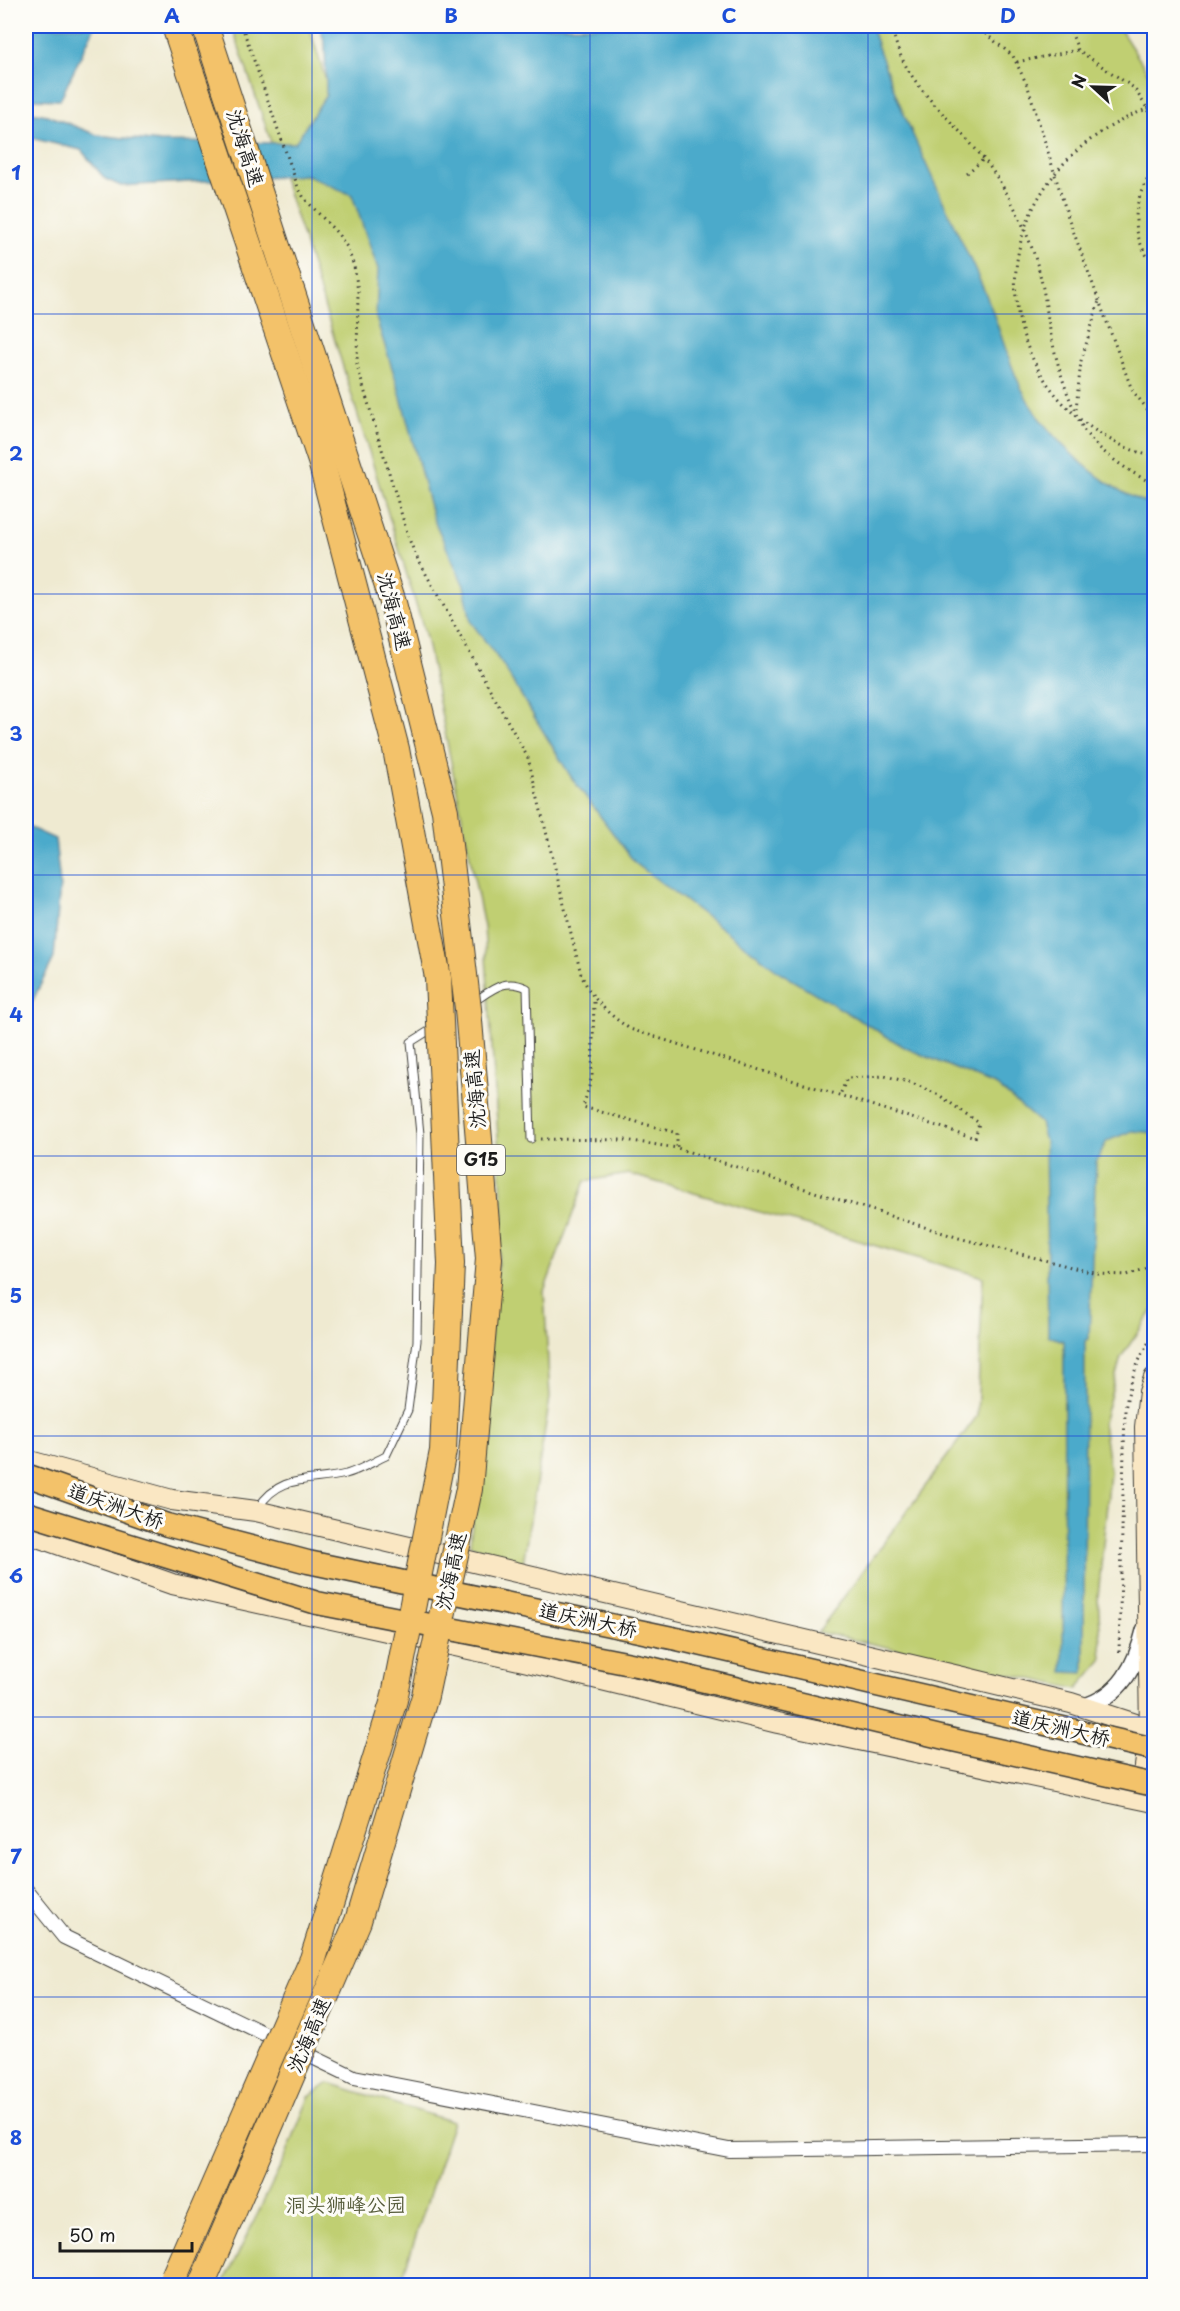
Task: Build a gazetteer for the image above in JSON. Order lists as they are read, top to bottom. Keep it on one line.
{"streets":{"highway":["沈海高速","G15","道庆洲大桥"]},"parks":["洞头狮峰公园"],"scale_bar":"50 m","north":"left","grid":{"columns":["A","B","C","D"],"rows":["1","2","3","4","5","6","7","8"]}}
